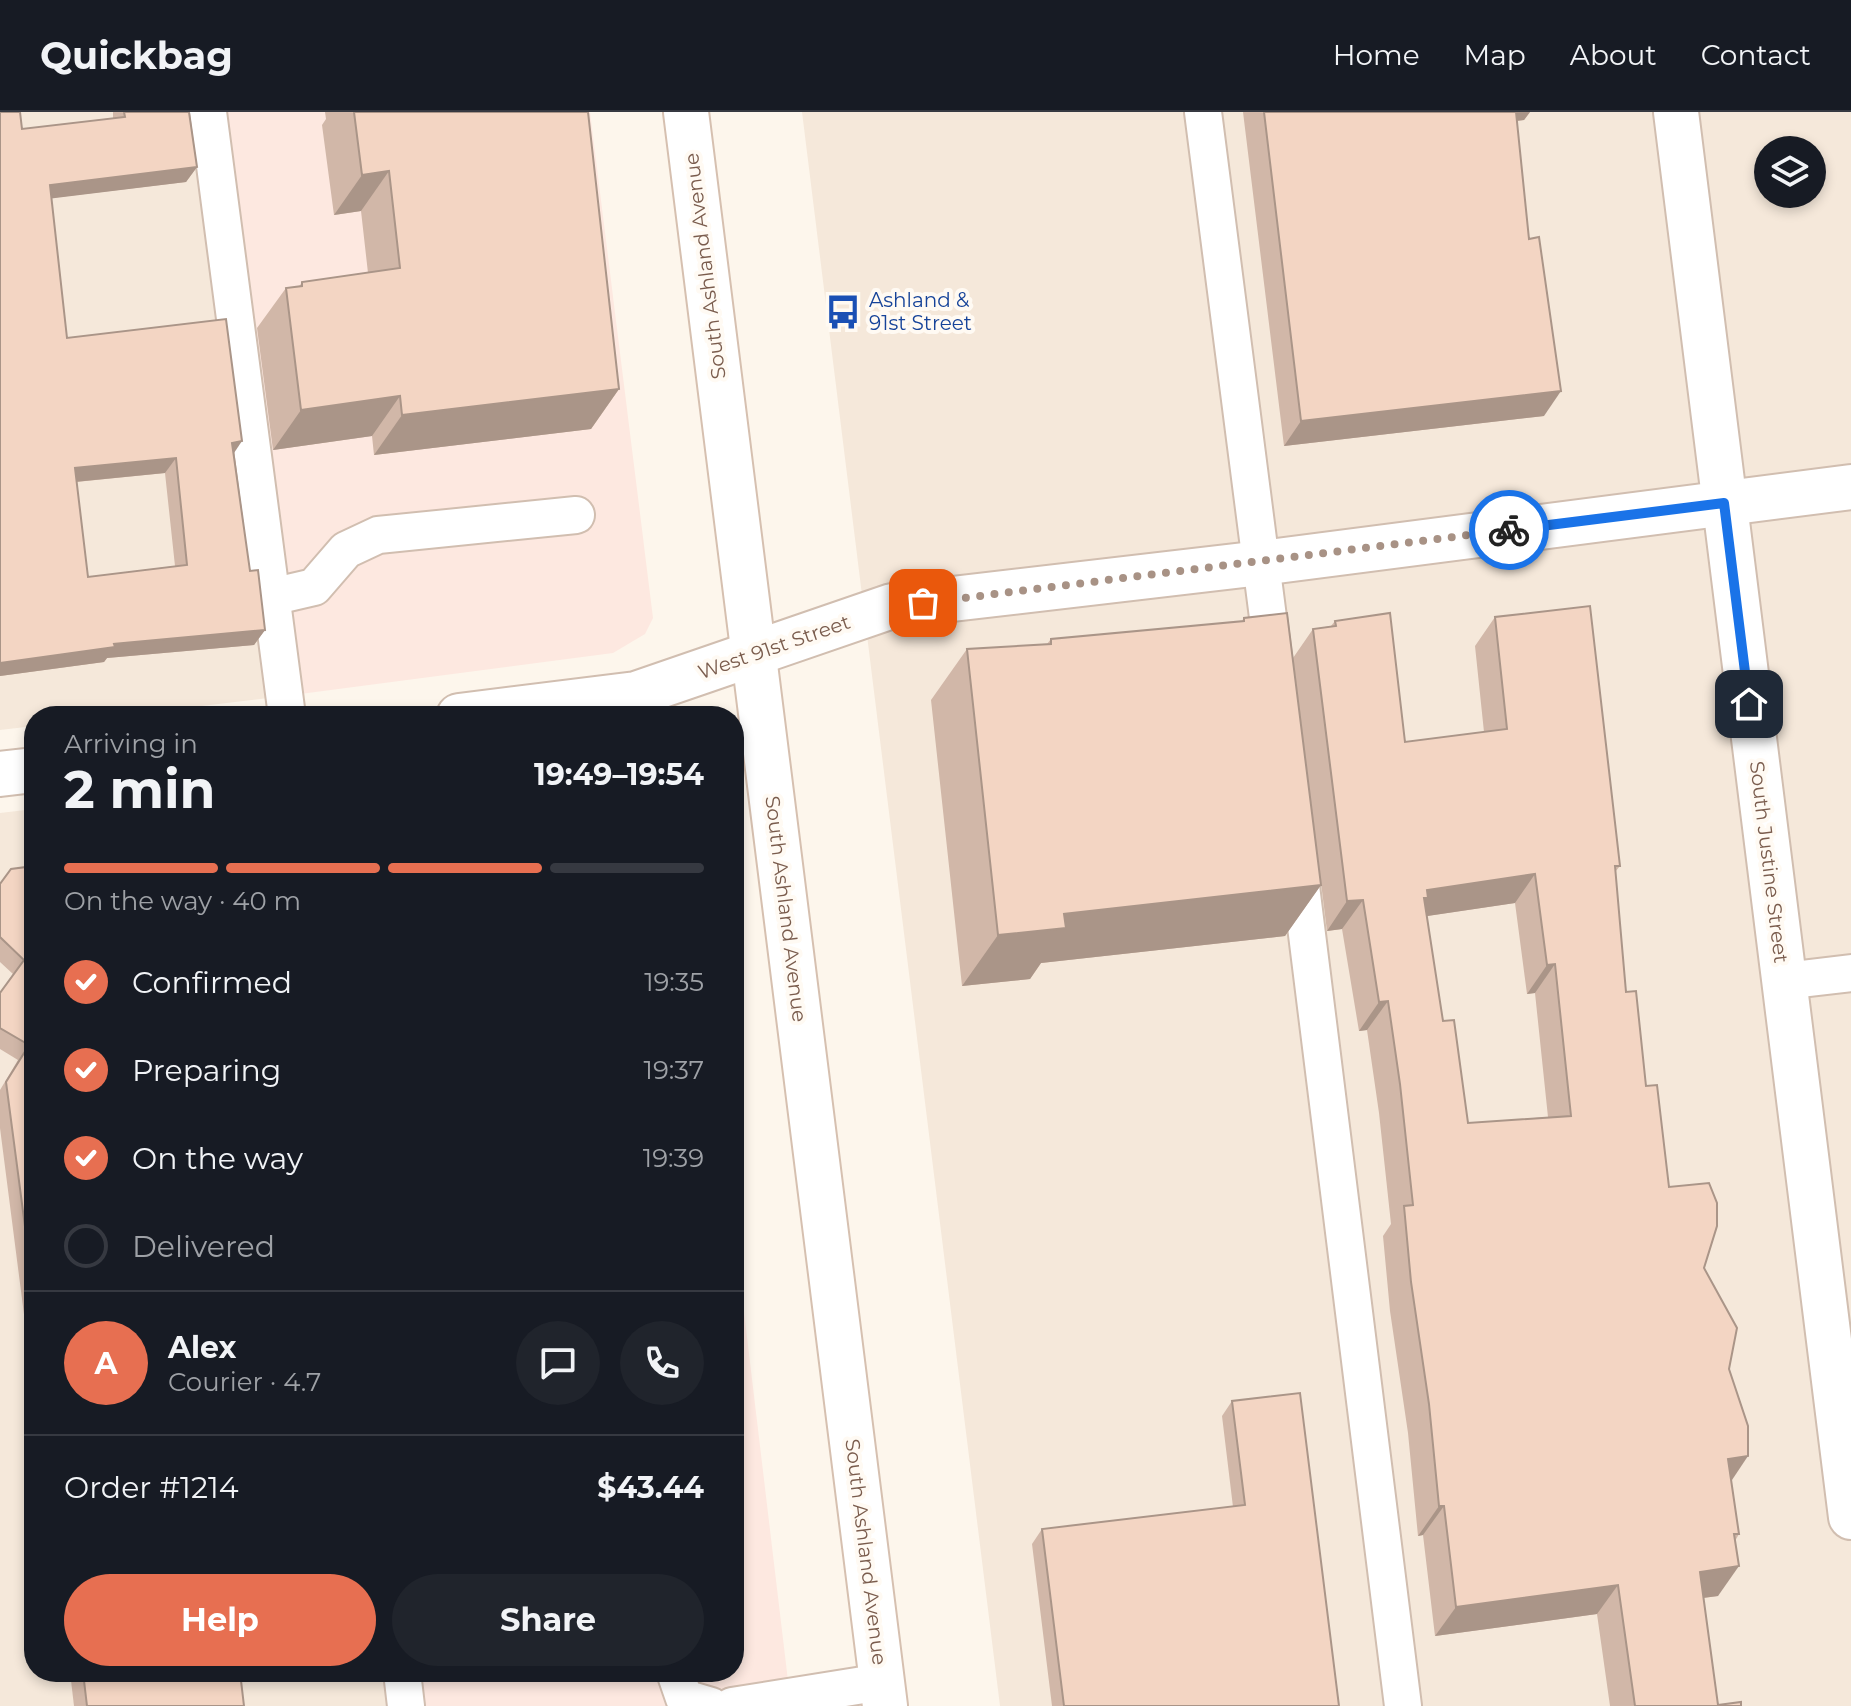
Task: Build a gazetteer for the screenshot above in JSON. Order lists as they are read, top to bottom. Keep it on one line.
{"streets":{"street":["South Ashland Avenue","West 91st Street","South Justine Street"]},"crossings":[["South Ashland Avenue","West 91st Street"],["West 91st Street","South Justine Street"]],"places":{"bus stop":["Ashland & 91st Street"]},"page":{"header":"Quickbag","nav":["Home","Map","About","Contact"],"heading":["2 min","Arriving in","19:49–19:54"],"panel":["Alex","Courier · 4.7","Order #1214","$43.44"],"bar":"On the way · 40 m","list":[["Confirmed","19:35"],["Preparing","19:37"],["On the way","19:39"],"Delivered"],"round":"A","buttons":["Help","Share"]}}
